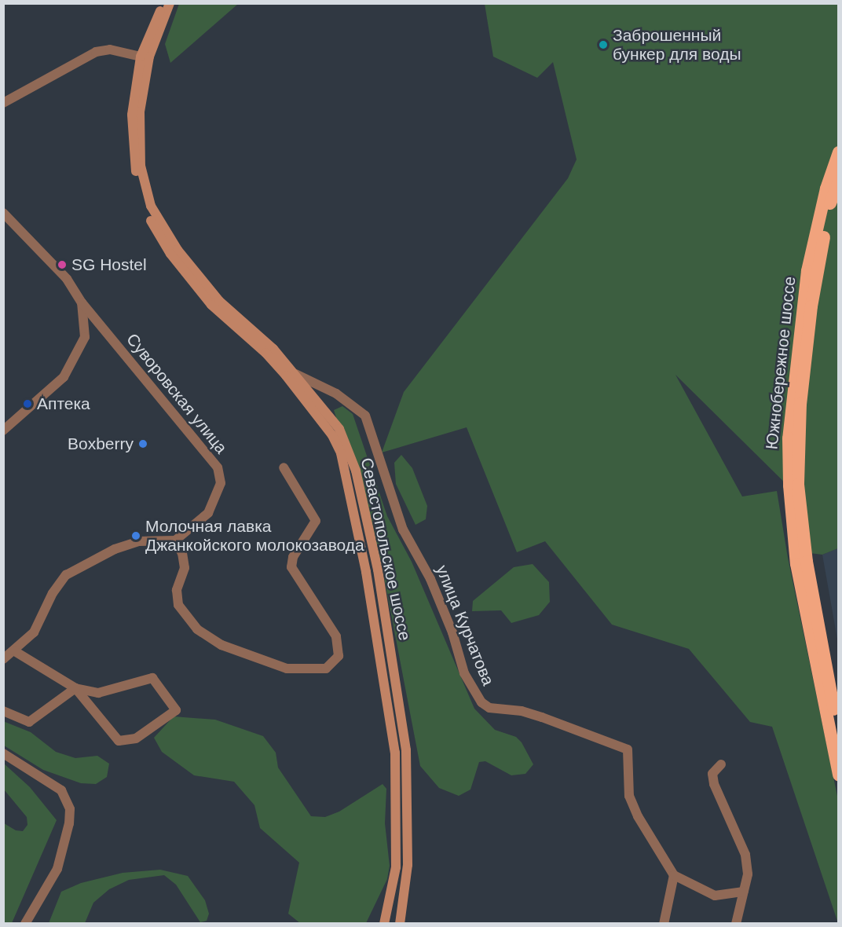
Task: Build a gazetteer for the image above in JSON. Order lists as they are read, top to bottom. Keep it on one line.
{"streets":{"highway":["Южнобережное шоссе"],"main road":["Севастопольское шоссе"],"street":["Суворовская улица","улица Курчатова"]},"crossings":[["Севастопольское шоссе","улица Курчатова"]],"places":["Заброшенный бункер для воды","SG Hostel","Аптека","Boxberry","Молочная лавка Джанкойского молокозавода"]}
